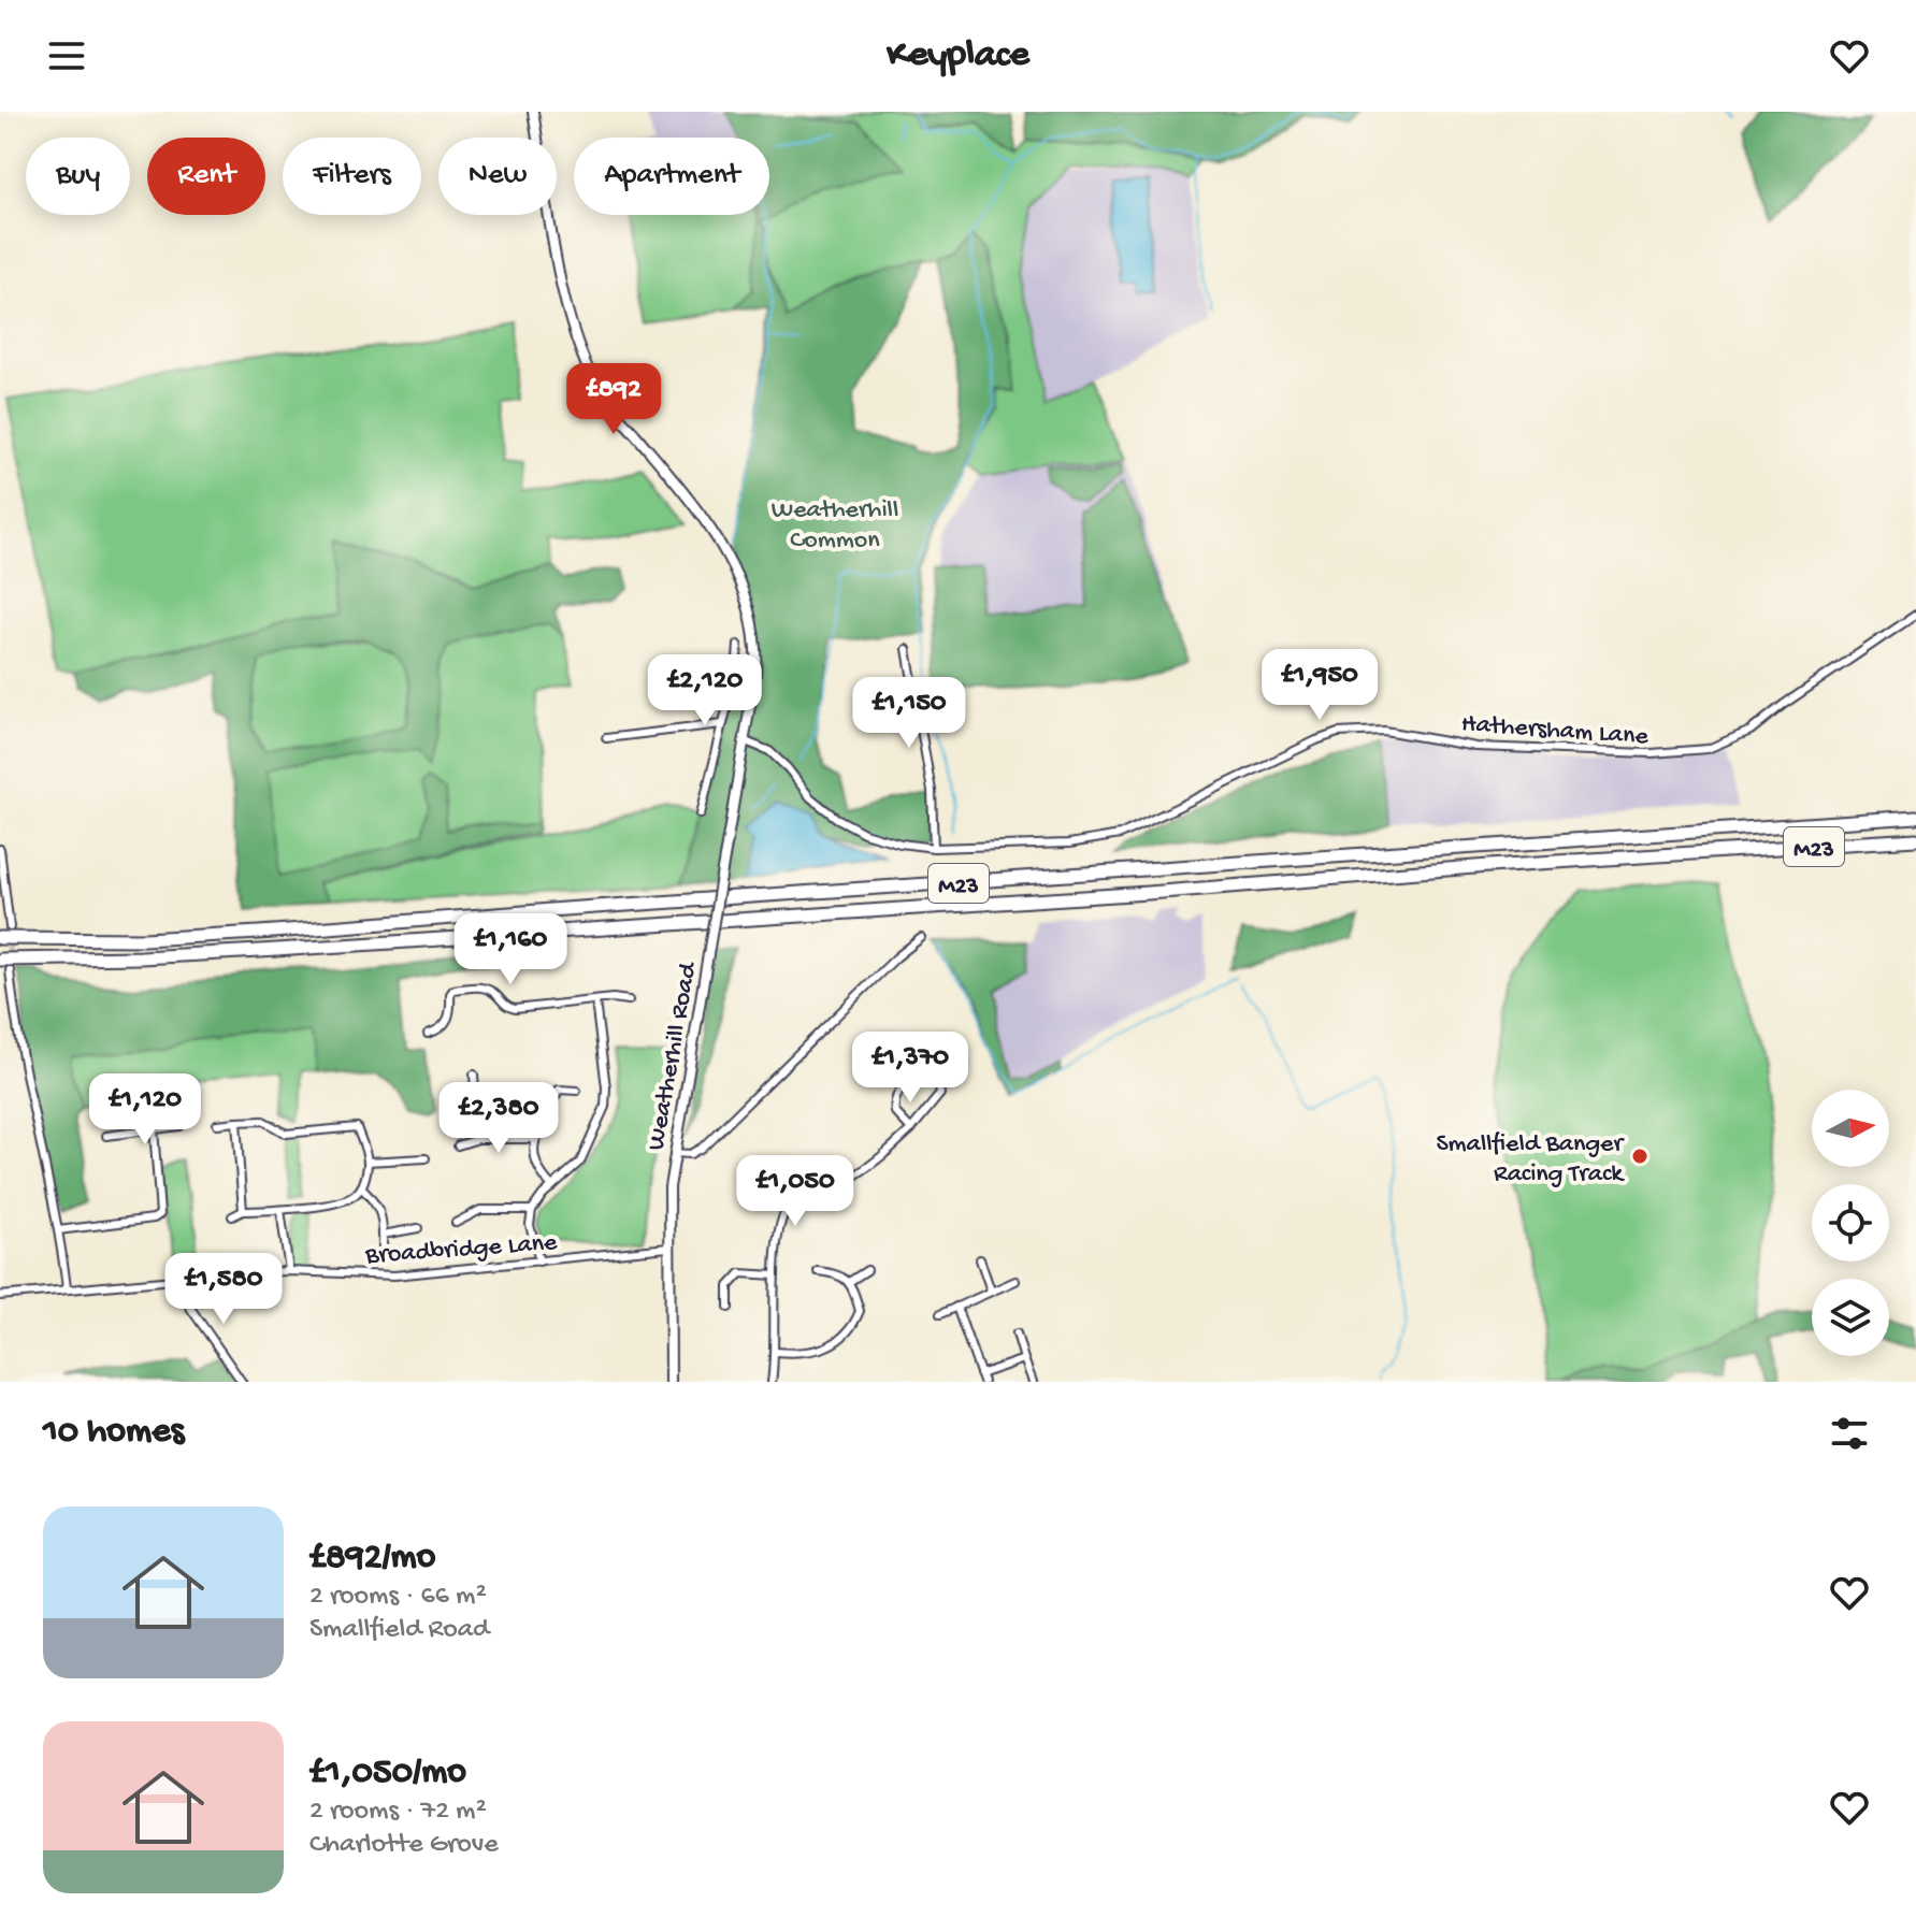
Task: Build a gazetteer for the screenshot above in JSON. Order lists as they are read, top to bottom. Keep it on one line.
{"streets":{"highway":["M23"],"street":["Hathersham Lane","Weatherhill Road","Broadbridge Lane"]},"crossings":[["Hathersham Lane","Weatherhill Road"],["Weatherhill Road","Broadbridge Lane"]],"parks":["Weatherhill Common"],"places":["Smallfield Banger Racing Track"],"north":"right","page":{"header":"Keyplace","chip":["Buy","Rent","Filters","New","Apartment"],"price":["£892","£1,950","£2,120","£1,150","£1,160","£1,370","£1,120","£2,380","£1,050","£1,580"],"heading":"10 homes","list":[{"name":"£892/mo","note":"2 rooms · 66 m² · Smallfield Road"},{"name":"£1,050/mo","note":"2 rooms · 72 m² · Charlotte Grove"}]}}
